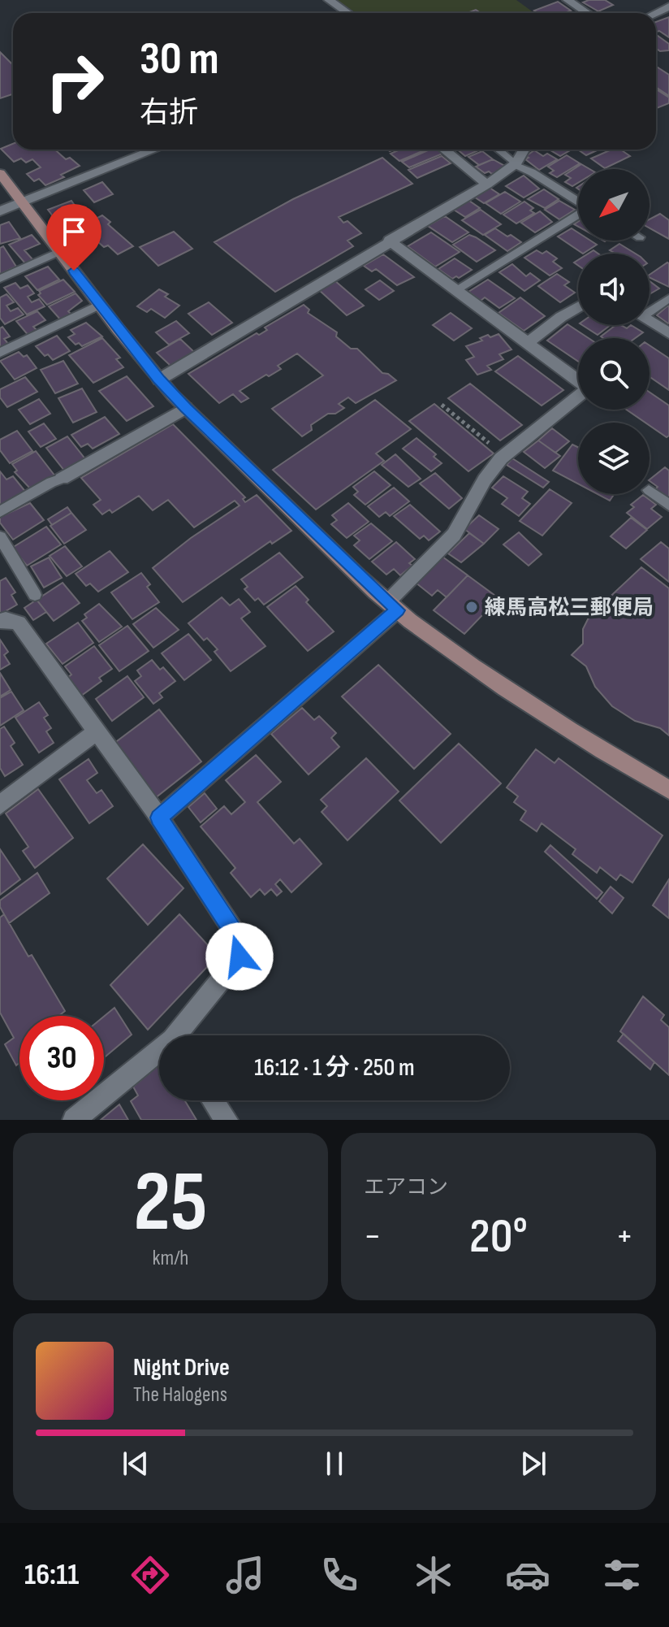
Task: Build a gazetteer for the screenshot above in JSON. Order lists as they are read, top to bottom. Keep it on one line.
{"places":["練馬高松三郵便局"],"north":"bottom left","page":{"turn":["30 m","右折"],"limit":"30","trip":"16:12 · 1 分 · 250 m","tile":[["25","km/h"],"エアコン"],"heat":["−","20°","+"],"song":["Night Drive","The Halogens"],"tabs":"16:11"}}
